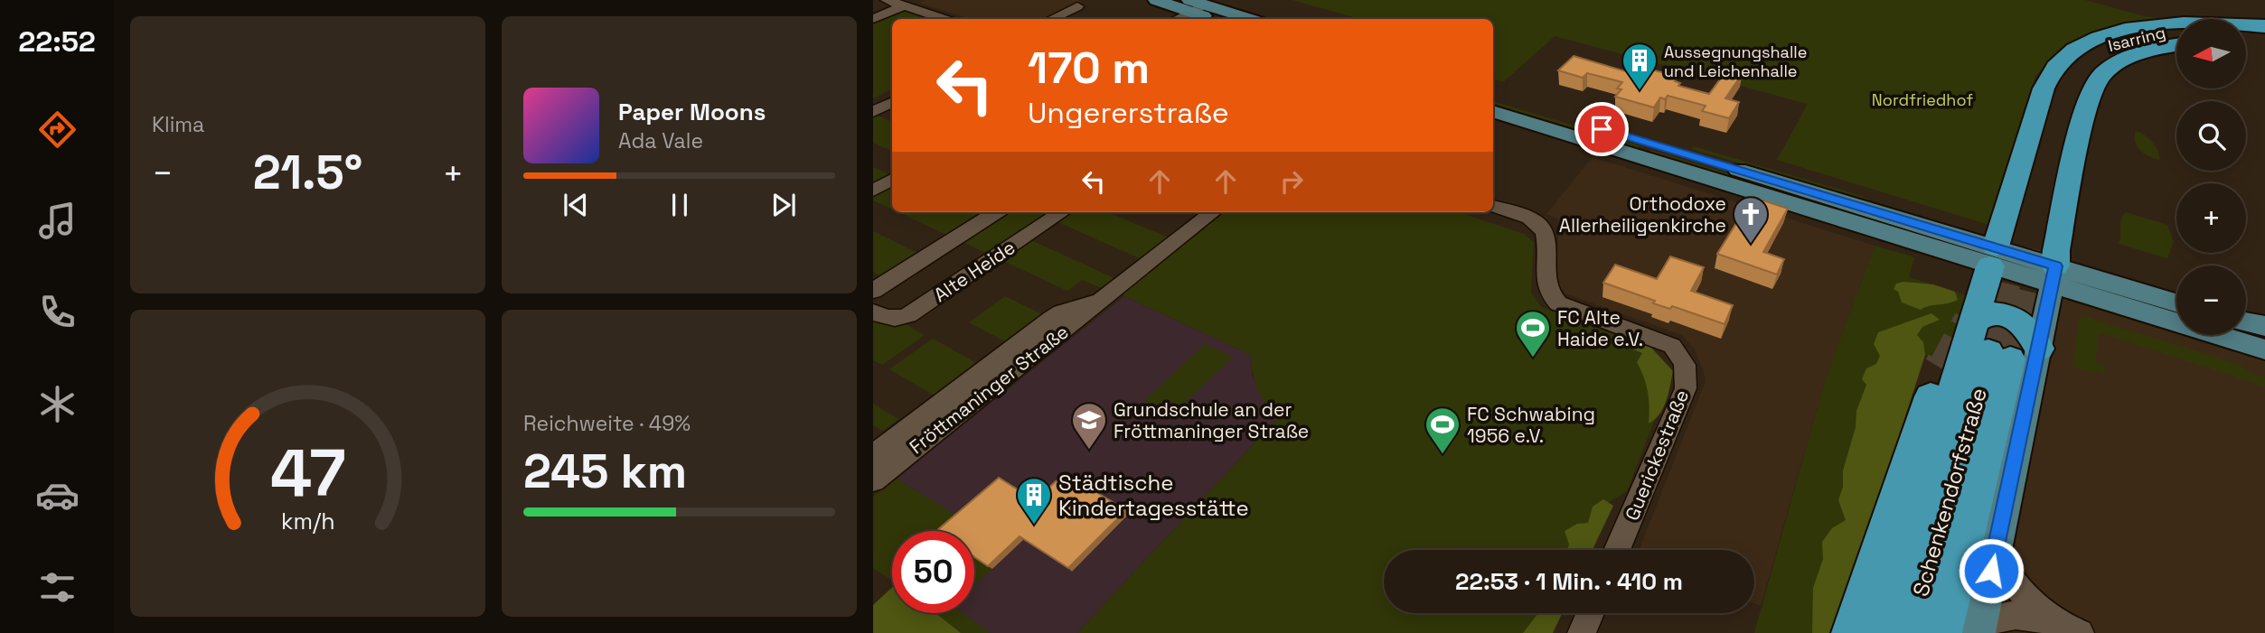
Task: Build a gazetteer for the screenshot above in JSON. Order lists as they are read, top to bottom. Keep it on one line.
{"streets":{"highway":["Isarring","Schenkendorfstraße"],"street":["Alte Heide","Fröttmaninger Straße","Guerickestraße"]},"parks":["Nordfriedhof"],"places":{"building":["Aussegnungshalle und Leichenhalle","Städtische Kindertagesstätte"],"church":["Orthodoxe Allerheiligenkirche"],"sports":["FC Alte Haide e.V.","FC Schwabing 1956 e.V."],"school or university":["Grundschule an der Fröttmaninger Straße"]},"north":"left","page":{"tabs":"22:52","tile":["Klima",["Reichweite · 49%","245 km"]],"map_buttons":["+","−"],"turn":["170 m","Ungererstraße"],"song":["Paper Moons","Ada Vale"],"heat":["−","21.5°","+"],"limit":"50","trip":"22:53 · 1 Min. · 410 m","gauge":["47","km/h"]}}
